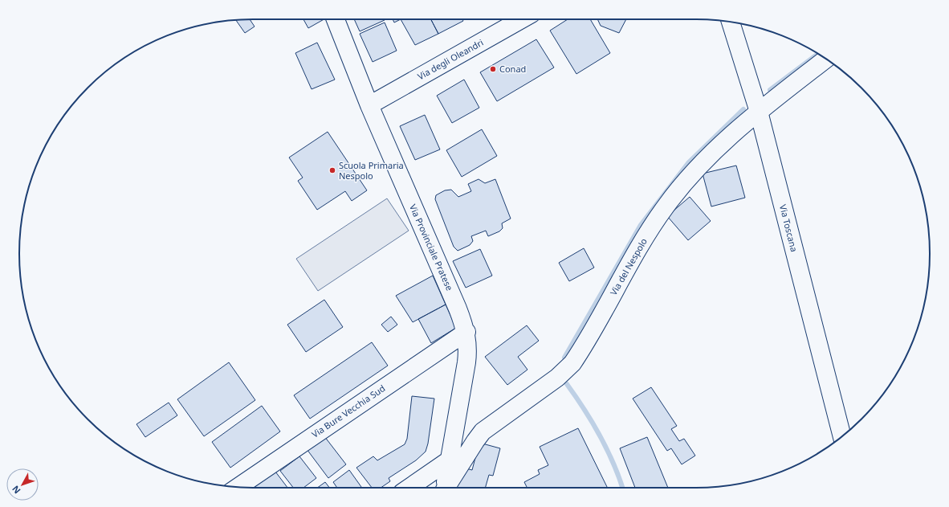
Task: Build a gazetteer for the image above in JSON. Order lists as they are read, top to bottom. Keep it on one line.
{"streets":{"street":["Via degli Oleandri","Via Toscana","Via Provinciale Pratese","Via del Nespolo","Via Bure Vecchia Sud"]},"crossings":[["Via degli Oleandri","Via Provinciale Pratese"],["Via Toscana","Via del Nespolo"],["Via Provinciale Pratese","Via Bure Vecchia Sud"]],"places":["Conad","Scuola Primaria Nespolo"],"north":"bottom left"}
